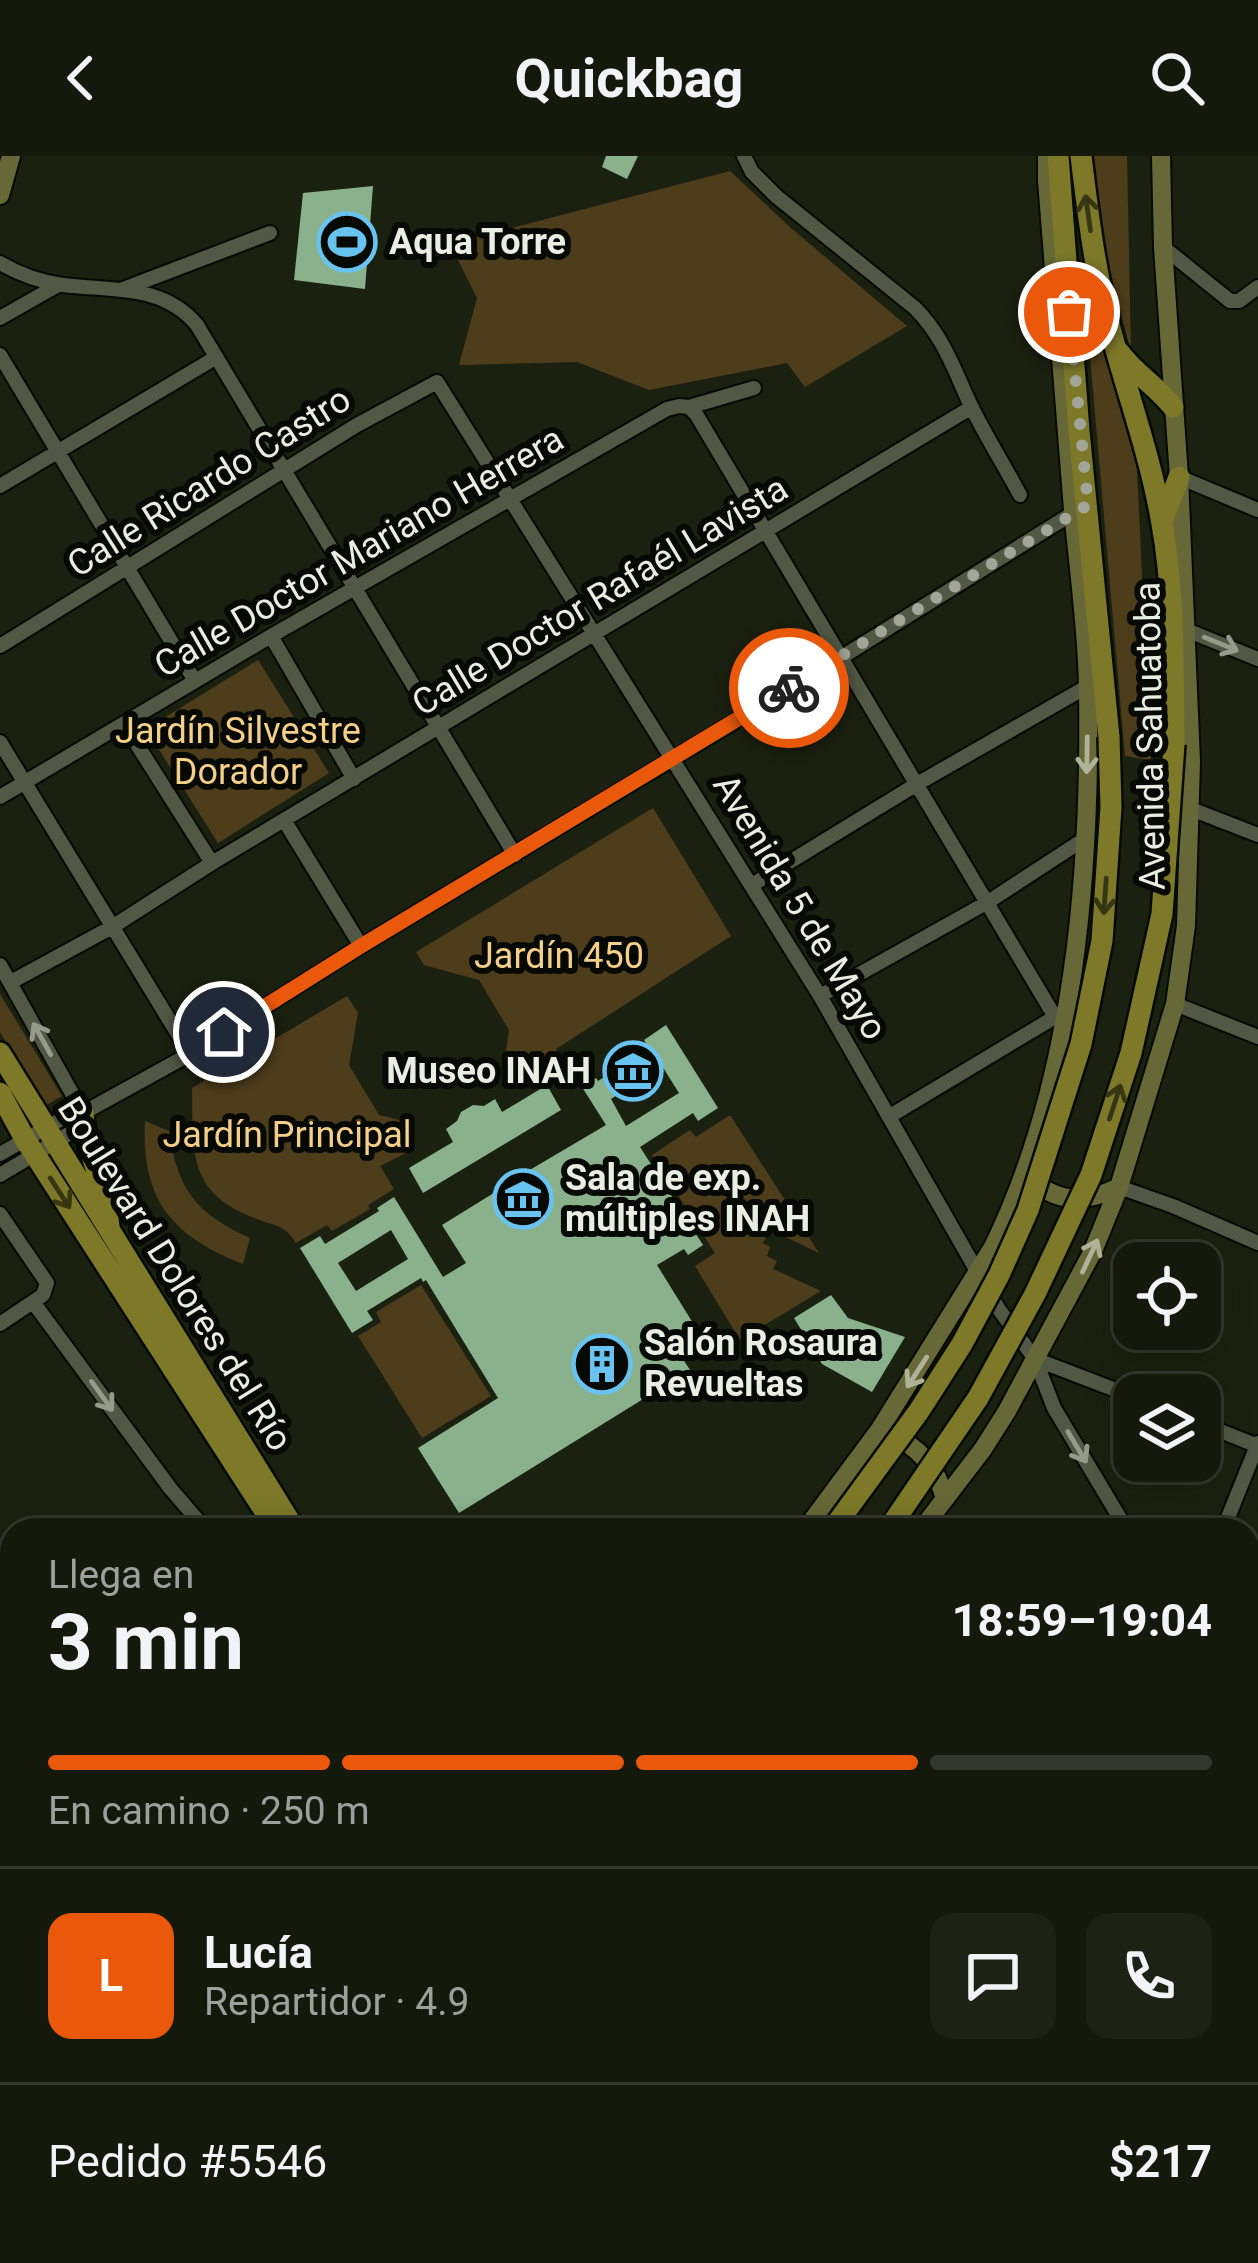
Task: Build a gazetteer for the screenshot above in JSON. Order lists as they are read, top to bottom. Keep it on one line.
{"streets":{"main road":["Avenida Sahuatoba","Boulevard Dolores del Río"],"street":["Calle Ricardo Castro","Calle Doctor Mariano Herrera","Calle Doctor Rafaél Lavista","Avenida 5 de Mayo"]},"crossings":[["Calle Ricardo Castro","Avenida 5 de Mayo"],["Calle Doctor Mariano Herrera","Avenida 5 de Mayo"],["Calle Doctor Rafaél Lavista","Avenida 5 de Mayo"],["Avenida Sahuatoba","Avenida 5 de Mayo"]],"parks":["Jardín Silvestre Dorador","Jardín 450","Jardín Principal"],"places":{"sports":["Aqua Torre"],"museum":["Museo INAH","Sala de exp. múltiples INAH"],"building":["Salón Rosaura Revueltas"]},"page":{"header":"Quickbag","heading":["3 min","Llega en","18:59–19:04"],"panel":["Lucía","Repartidor · 4.9","Pedido #5546","$217"],"bar":"En camino · 250 m","round":"L"}}
